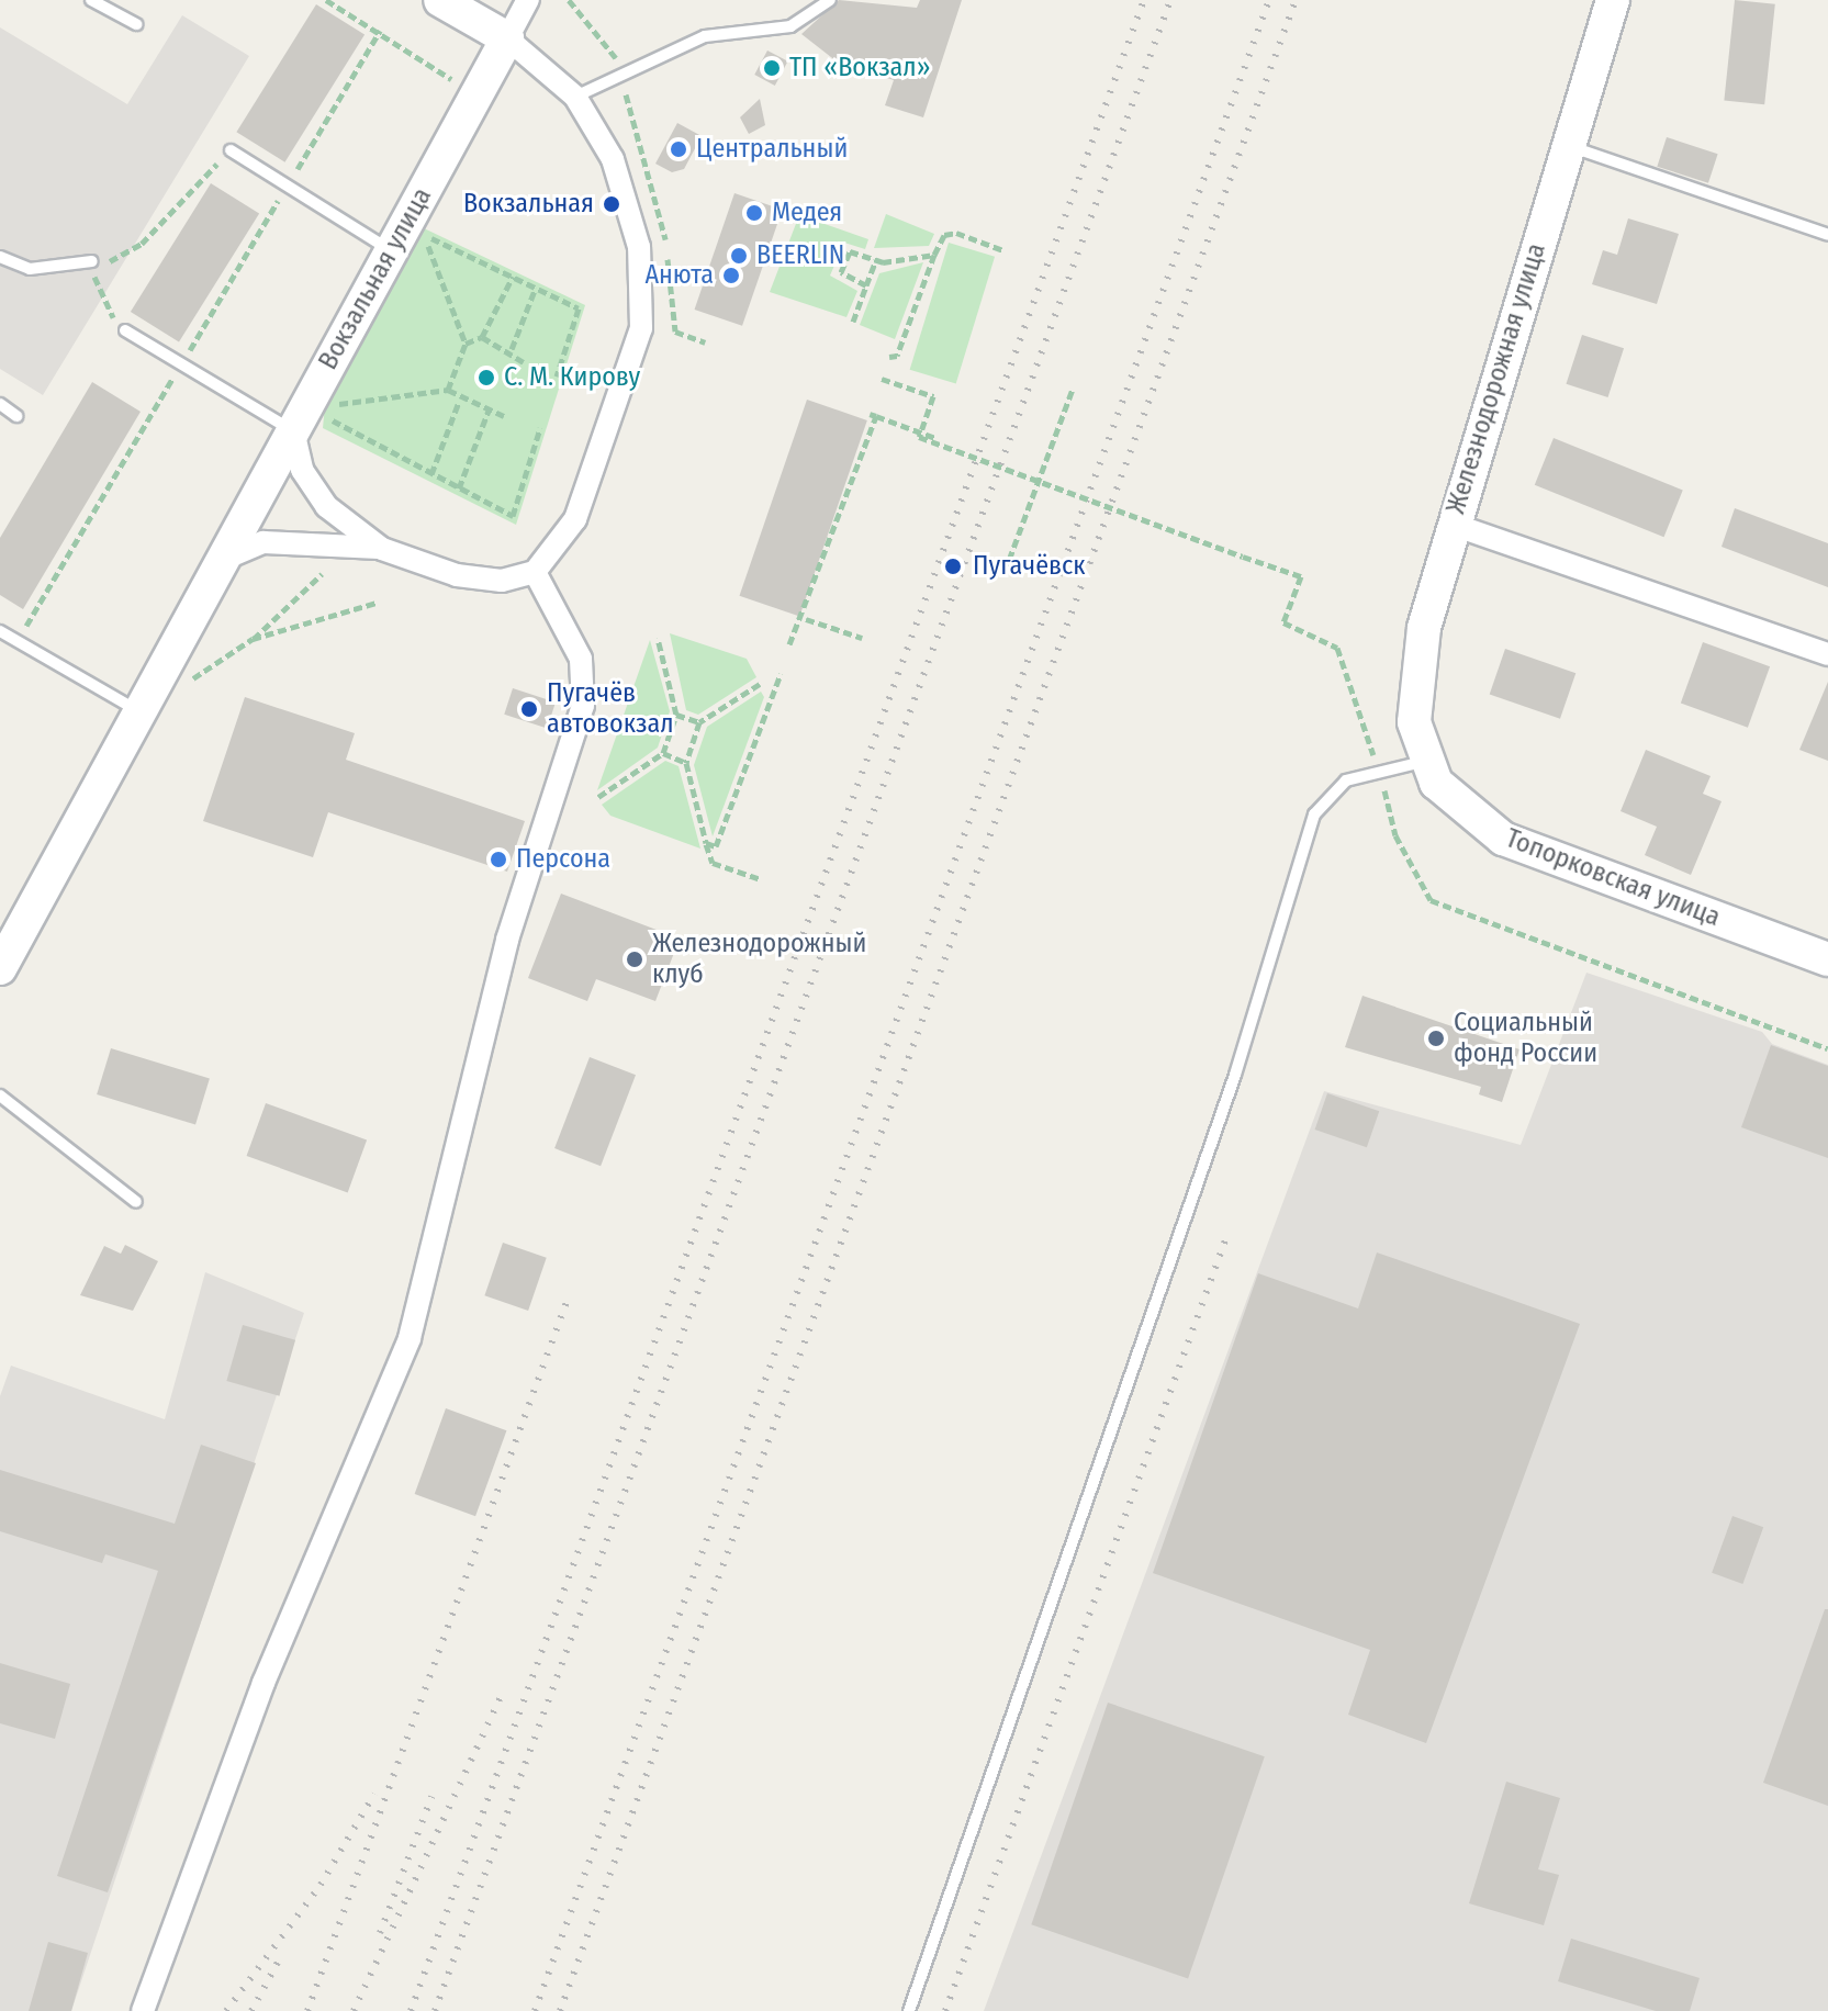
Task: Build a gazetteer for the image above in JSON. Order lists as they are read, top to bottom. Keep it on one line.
{"streets":{"street":["Вокзальная улица","Железнодорожная улица","Топорковская улица"]},"crossings":[["Железнодорожная улица","Топорковская улица"]],"places":["ТП «Вокзал»","Центральный","Вокзальная","Медея","BEERLIN","Анюта","С. М. Кирову","Пугачёвск","Пугачёв автовокзал","Персона","Железнодорожный клуб","Социальный фонд России"]}
